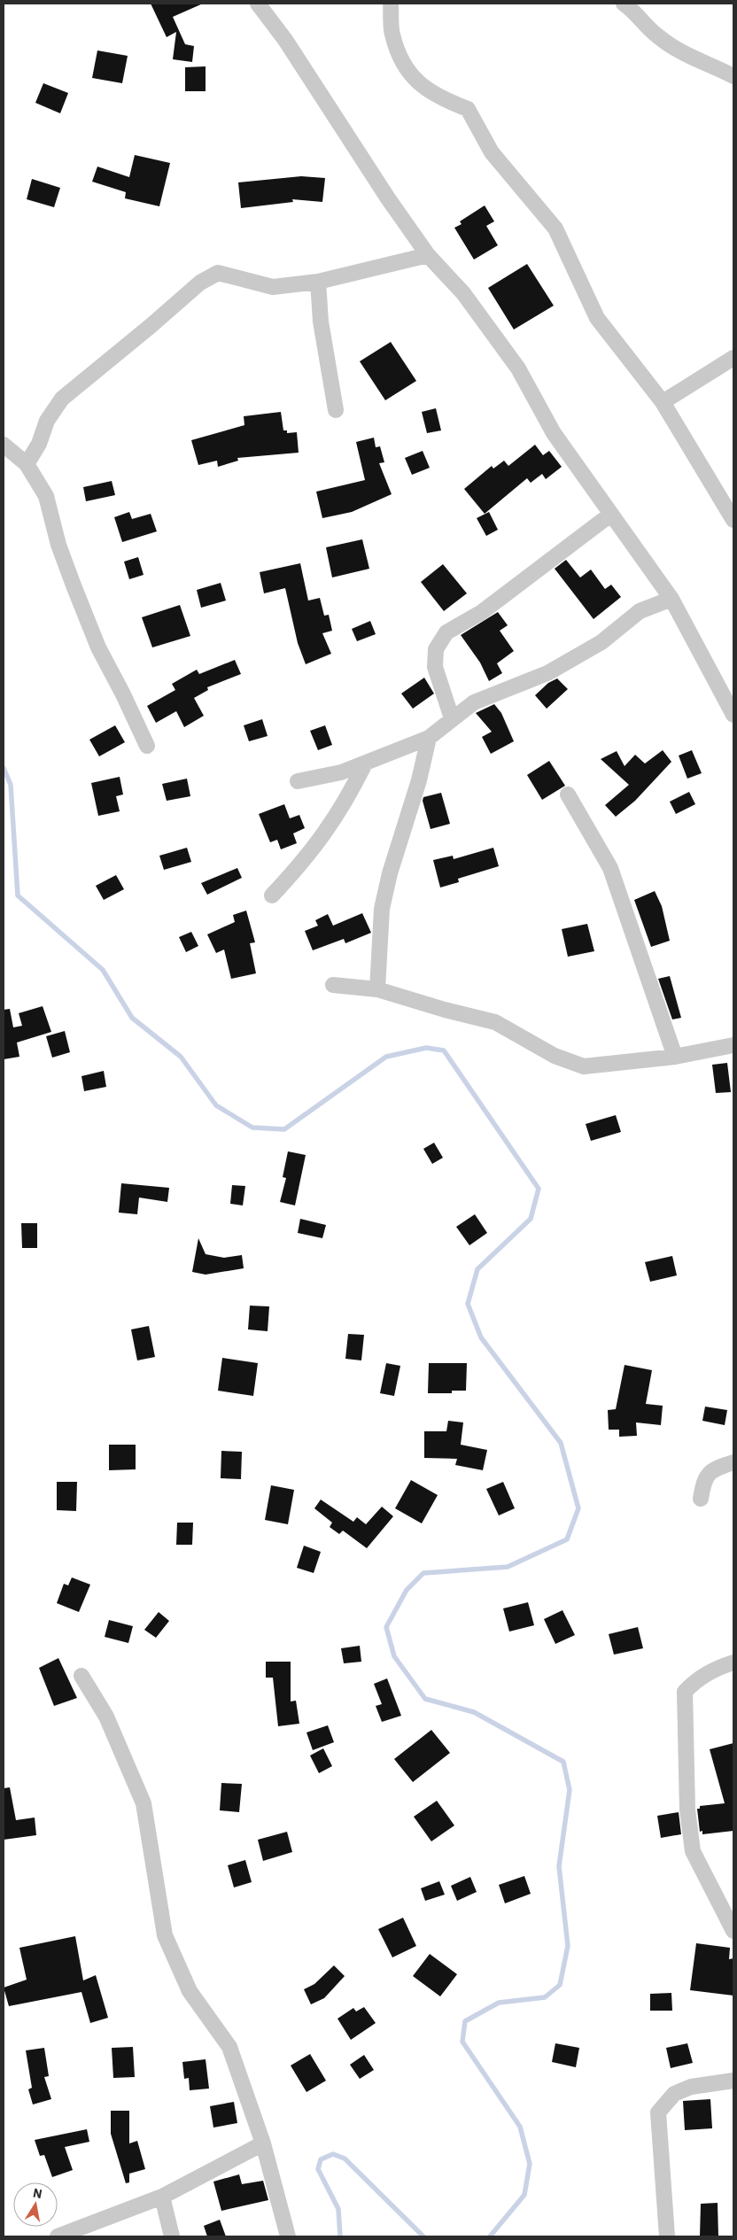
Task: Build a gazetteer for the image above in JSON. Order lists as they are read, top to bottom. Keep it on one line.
{"north":"top"}
